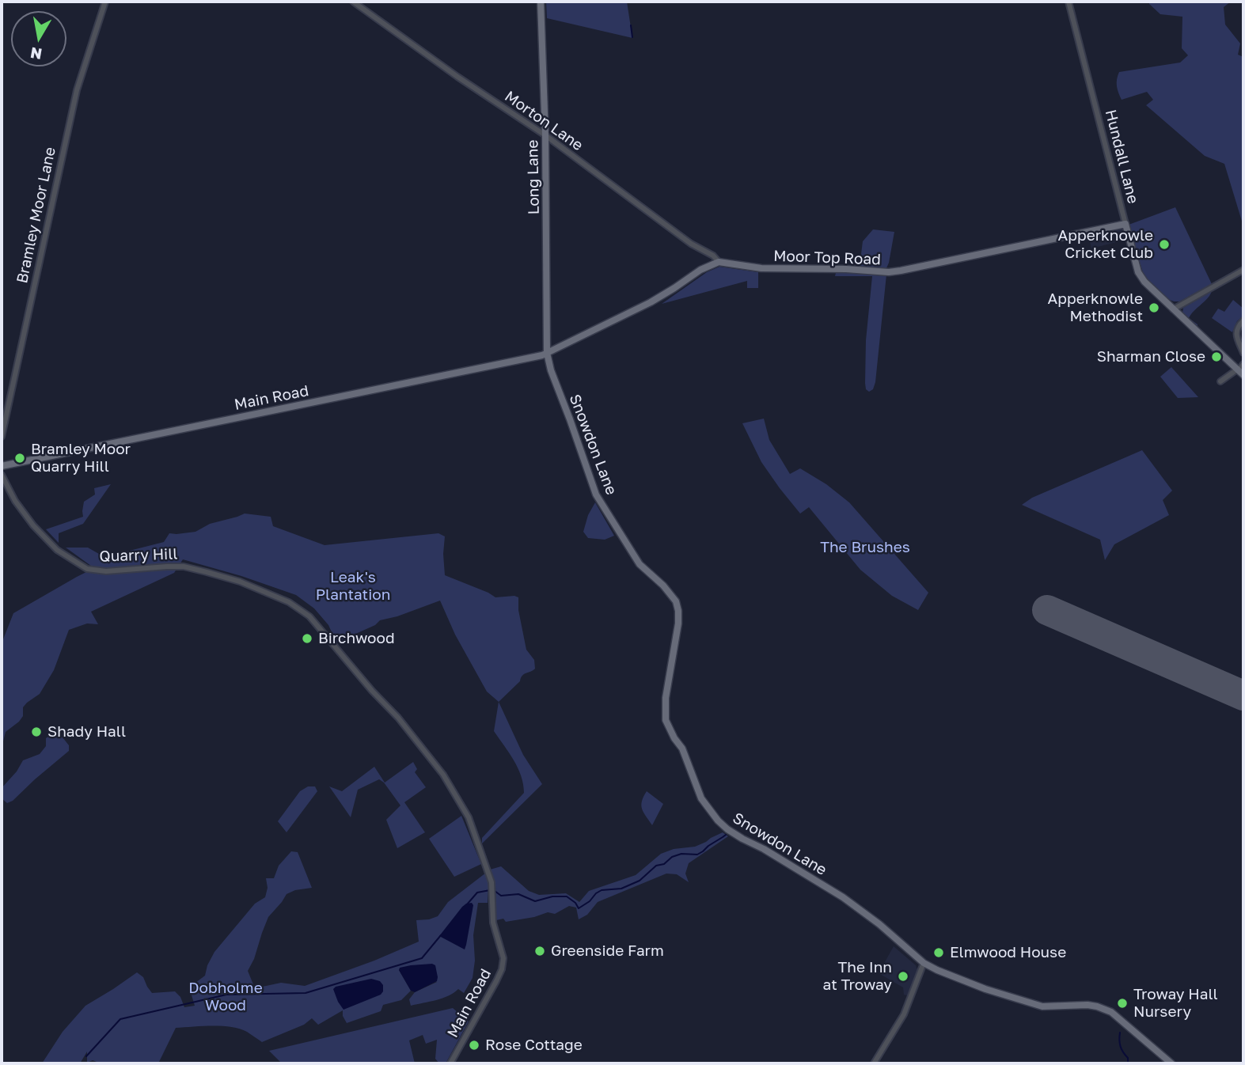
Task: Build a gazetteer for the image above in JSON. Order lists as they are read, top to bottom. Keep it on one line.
{"streets":{"main road":["Hundall Lane","Long Lane","Moor Top Road","Main Road","Snowdon Lane"],"street":["Morton Lane","Bramley Moor Lane","Quarry Hill"]},"crossings":[["Morton Lane","Long Lane"],["Morton Lane","Moor Top Road"],["Hundall Lane","Moor Top Road"],["Long Lane","Main Road"],["Long Lane","Snowdon Lane"],["Main Road","Snowdon Lane"],["Main Road","Quarry Hill"]],"parks":["The Brushes","Leak's Plantation","Dobholme Wood"],"places":["Apperknowle Cricket Club","Apperknowle Methodist","Sharman Close","Bramley Moor Quarry Hill","Birchwood","Shady Hall","Greenside Farm","Elmwood House","The Inn at Troway","Troway Hall Nursery","Rose Cottage"],"north":"bottom"}
